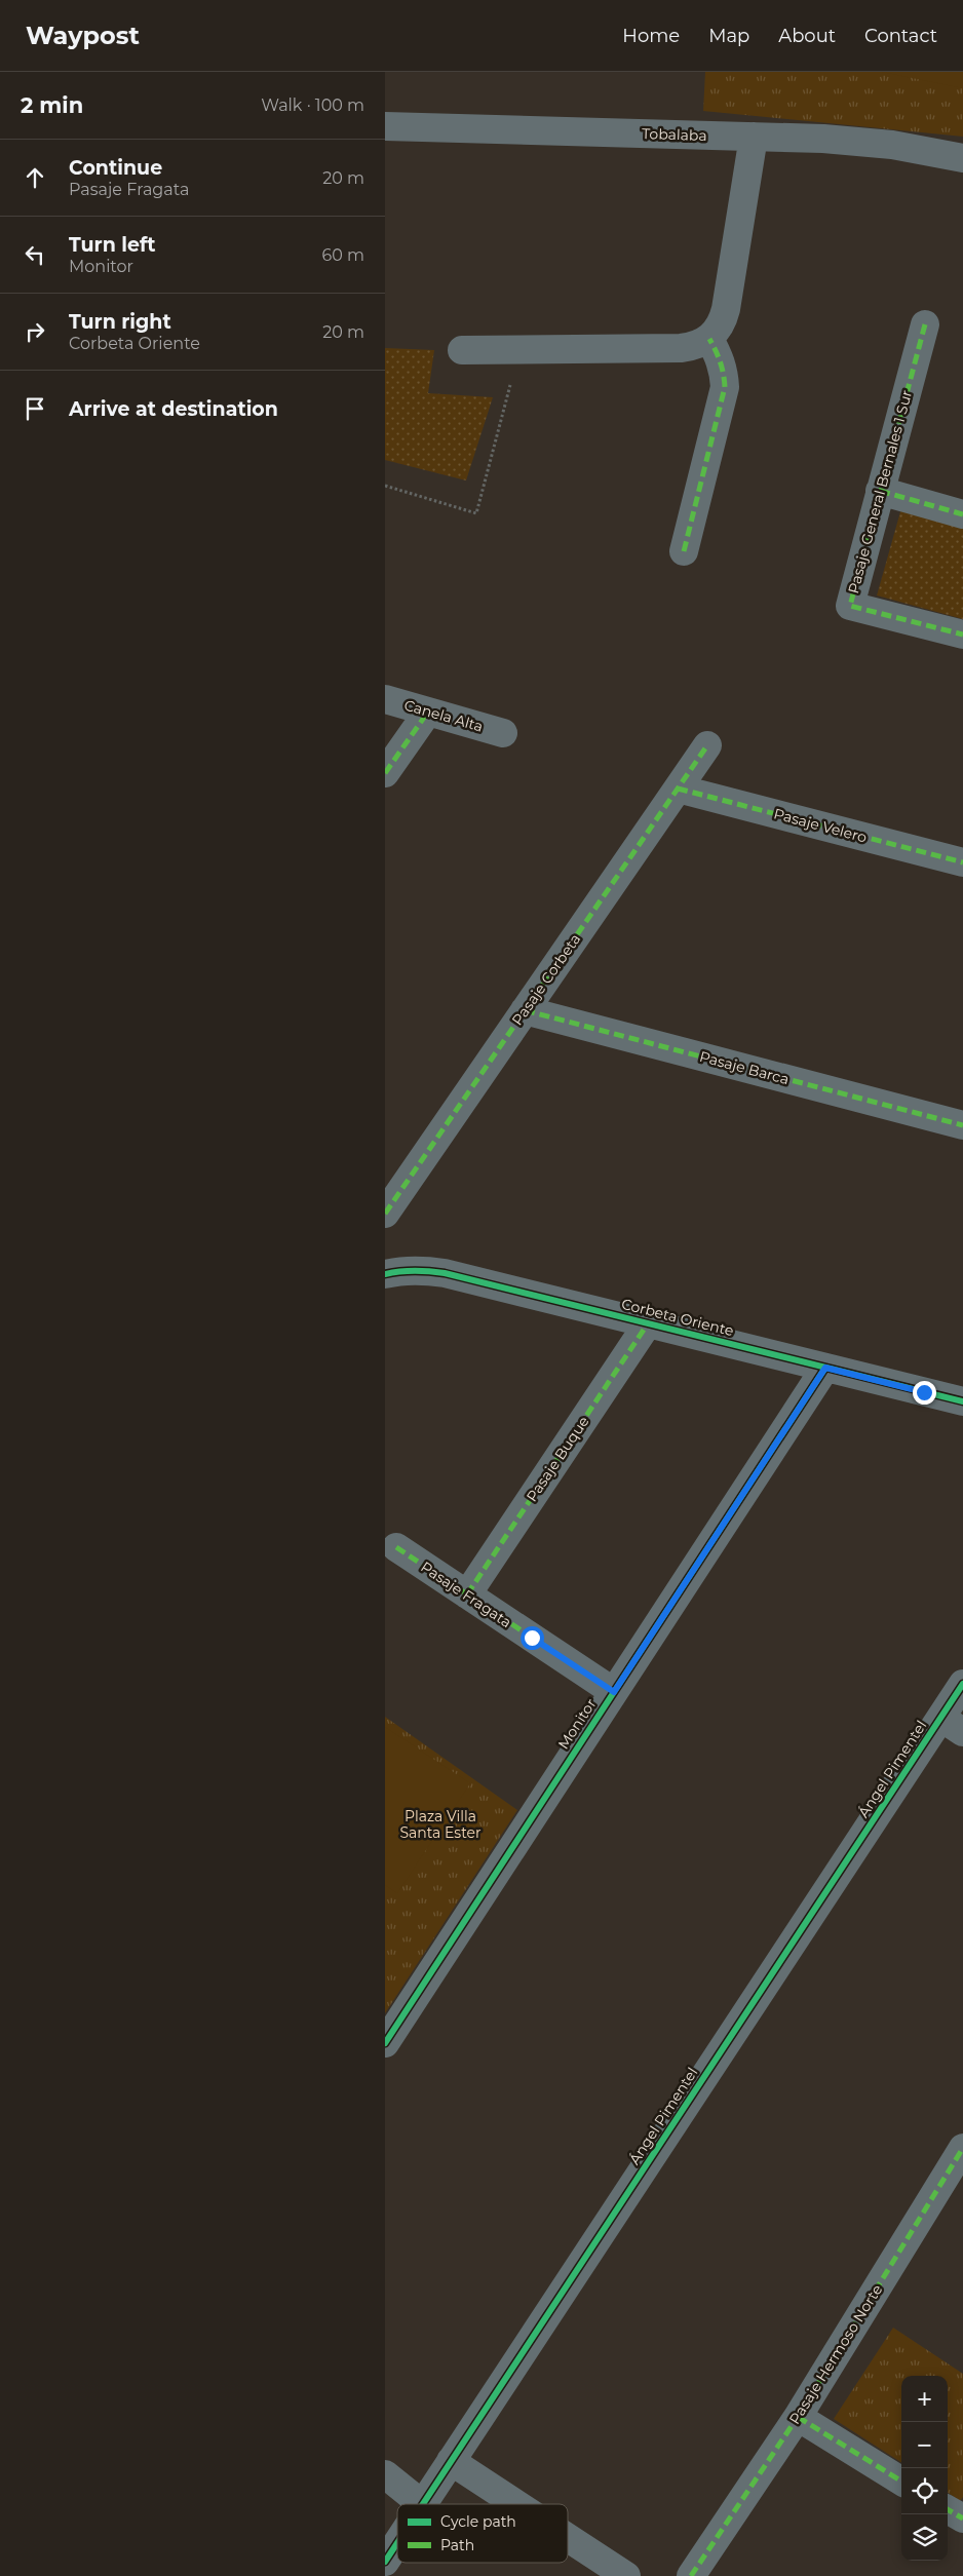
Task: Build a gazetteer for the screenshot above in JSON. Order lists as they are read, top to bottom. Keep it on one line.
{"streets":{"street":["Tobalaba","Pasaje General Bernales 1 Sur","Canela Alta","Pasaje Velero","Pasaje Corbeta","Pasaje Barca","Corbeta Oriente","Pasaje Buque","Pasaje Fragata","Monitor","Ángel Pimentel","Pasaje Hermoso Norte"]},"crossings":[["Pasaje Velero","Pasaje Corbeta"],["Pasaje Corbeta","Pasaje Barca"],["Corbeta Oriente","Pasaje Buque"],["Corbeta Oriente","Monitor"],["Pasaje Buque","Pasaje Fragata"],["Pasaje Fragata","Monitor"]],"parks":["Plaza Villa Santa Ester"],"legend":["Cycle path","Path"],"page":{"header":"Waypost","nav":["Home","Map","About","Contact"],"heading":["2 min","Walk · 100 m"],"list":[["Continue","Pasaje Fragata","20 m"],["Turn left","Monitor","60 m"],["Turn right","Corbeta Oriente","20 m"],"Arrive at destination"],"map_buttons":["+","−"]}}
